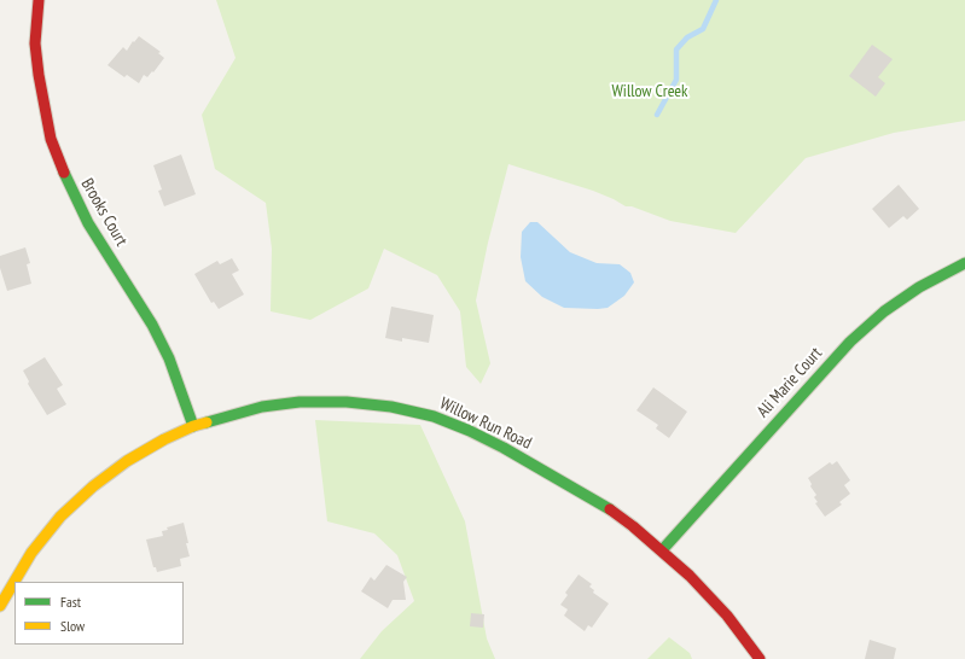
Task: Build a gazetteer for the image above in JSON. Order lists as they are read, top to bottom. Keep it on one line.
{"streets":{"street":["Brooks Court","Ali Marie Court","Willow Run Road"]},"crossings":[["Brooks Court","Willow Run Road"],["Ali Marie Court","Willow Run Road"]],"parks":["Willow Creek"],"legend":["Fast","Slow"]}
